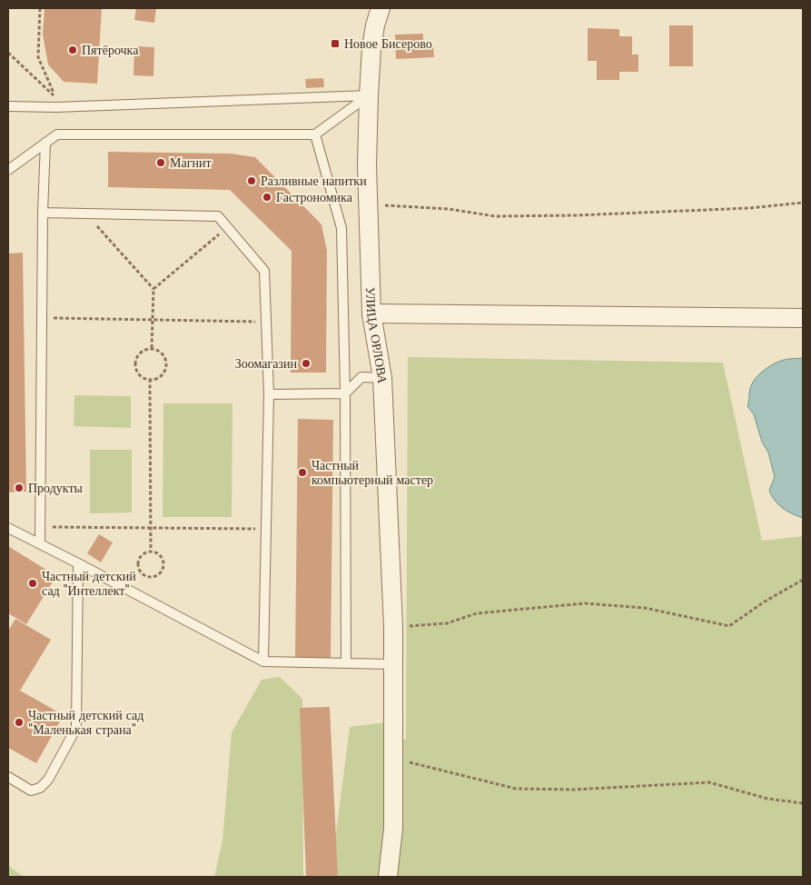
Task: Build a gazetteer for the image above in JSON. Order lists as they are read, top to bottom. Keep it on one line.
{"streets":{"street":["УЛИЦА ОРЛОВА"]},"places":{"transit":["Новое Бисерово"],"other":["Пятёрочка","Магнит","Разливные напитки","Гастрономика","Зоомагазин","Частный компьютерный мастер","Продукты","Частный детский сад \"Интеллект\"","Частный детский сад \"Маленькая страна\""]}}
